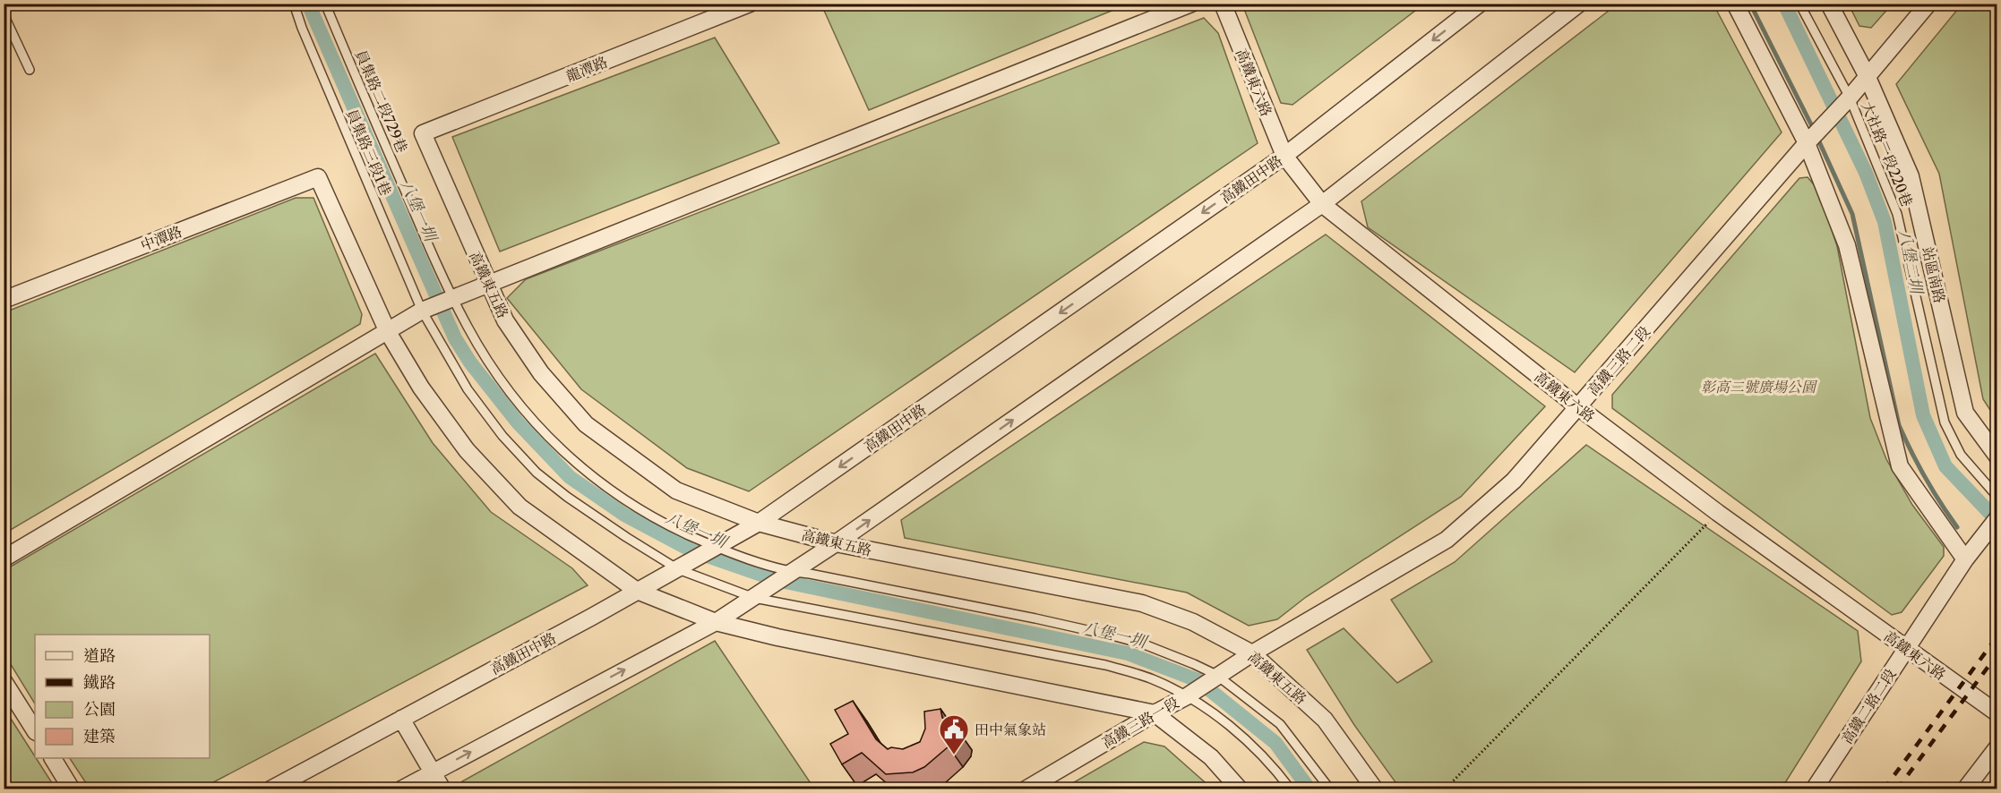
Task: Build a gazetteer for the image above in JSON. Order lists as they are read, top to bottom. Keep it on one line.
{"streets":{"street":["龍潭路","高鐵東六路","高鐵田中路","中潭路","站區南路","高鐵東五路","高鐵三路二段","高鐵二路二段","高鐵三路一段"],"lane":["員集路二段729巷","員集路三段1巷","大社路一段220巷"]},"crossings":[["龍潭路","高鐵東五路"],["高鐵東六路","高鐵田中路"],["高鐵東六路","高鐵三路二段"],["高鐵東六路","高鐵二路二段"],["員集路二段729巷","高鐵田中路"],["員集路二段729巷","高鐵三路一段"],["員集路三段1巷","高鐵田中路"],["員集路三段1巷","高鐵三路一段"],["大社路一段220巷","高鐵三路二段"],["高鐵田中路","高鐵東五路"],["站區南路","高鐵三路二段"],["高鐵東五路","高鐵三路二段"],["高鐵東五路","高鐵三路一段"],["高鐵三路二段","高鐵三路一段"]],"water":["八堡一圳","八堡二圳"],"parks":["彰高二號廣場公園"],"places":{"public building":["田中氣象站"]},"legend":["道路","鐵路","公園","建築"]}
